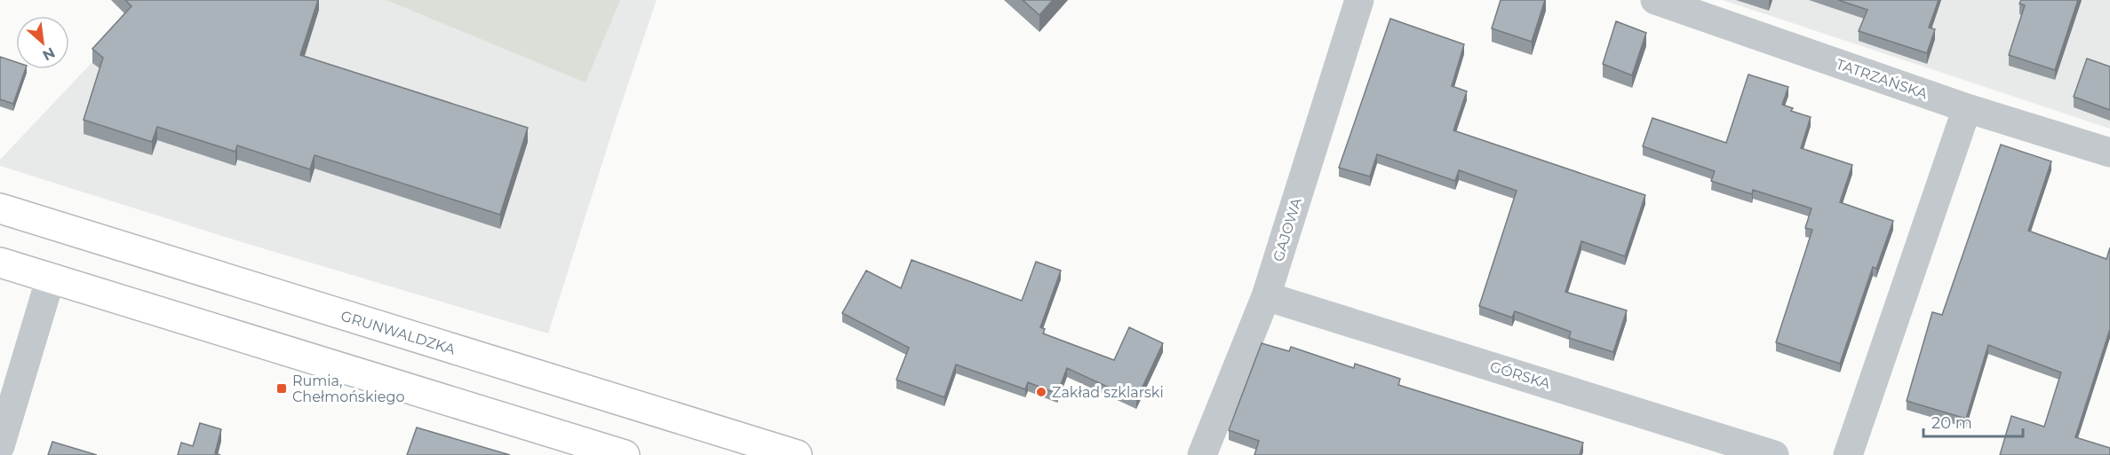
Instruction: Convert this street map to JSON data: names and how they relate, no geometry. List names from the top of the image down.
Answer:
{
  "streets": {
    "main road": ["GRUNWALDZKA"],
    "street": ["TATRZAŃSKA", "GAJOWA", "GÓRSKA"]
  },
  "crossings": [
    ["GAJOWA", "GÓRSKA"]
  ],
  "places": {
    "transit": ["Rumia, Chełmońskiego"],
    "other": ["Zakład szklarski"]
  },
  "scale_bar": "20 m",
  "north": "bottom right"
}
